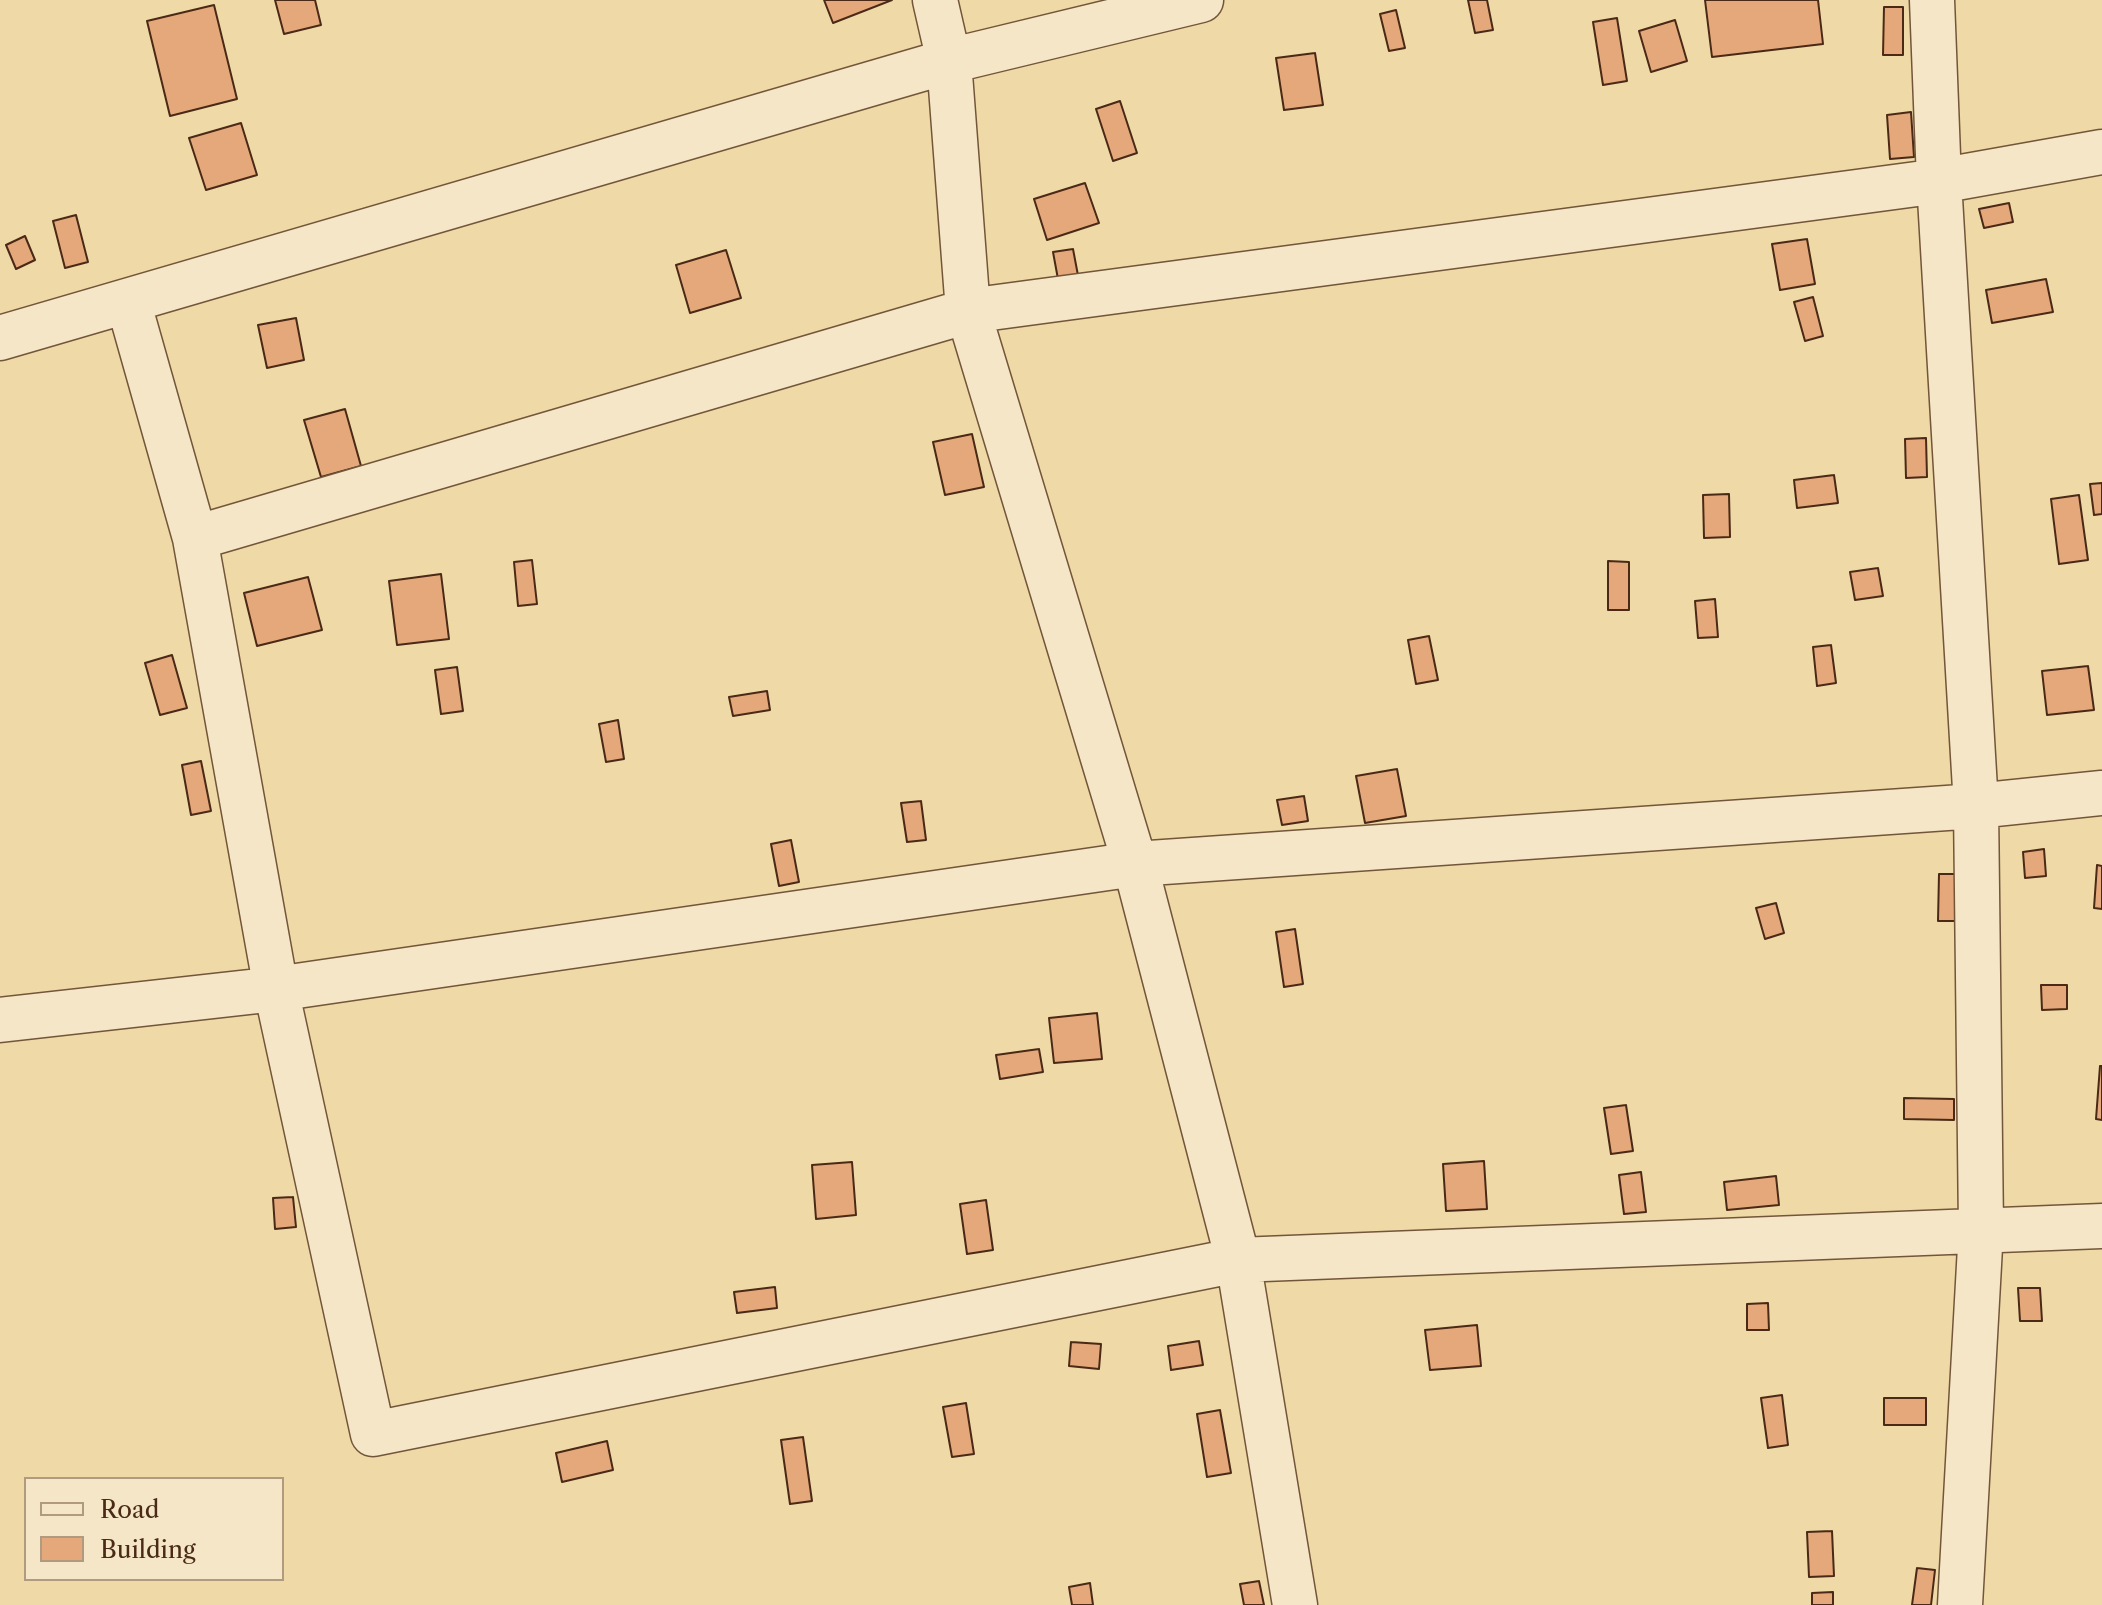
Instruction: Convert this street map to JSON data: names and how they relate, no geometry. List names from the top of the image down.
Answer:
{
  "legend": ["Road", "Building"]
}
